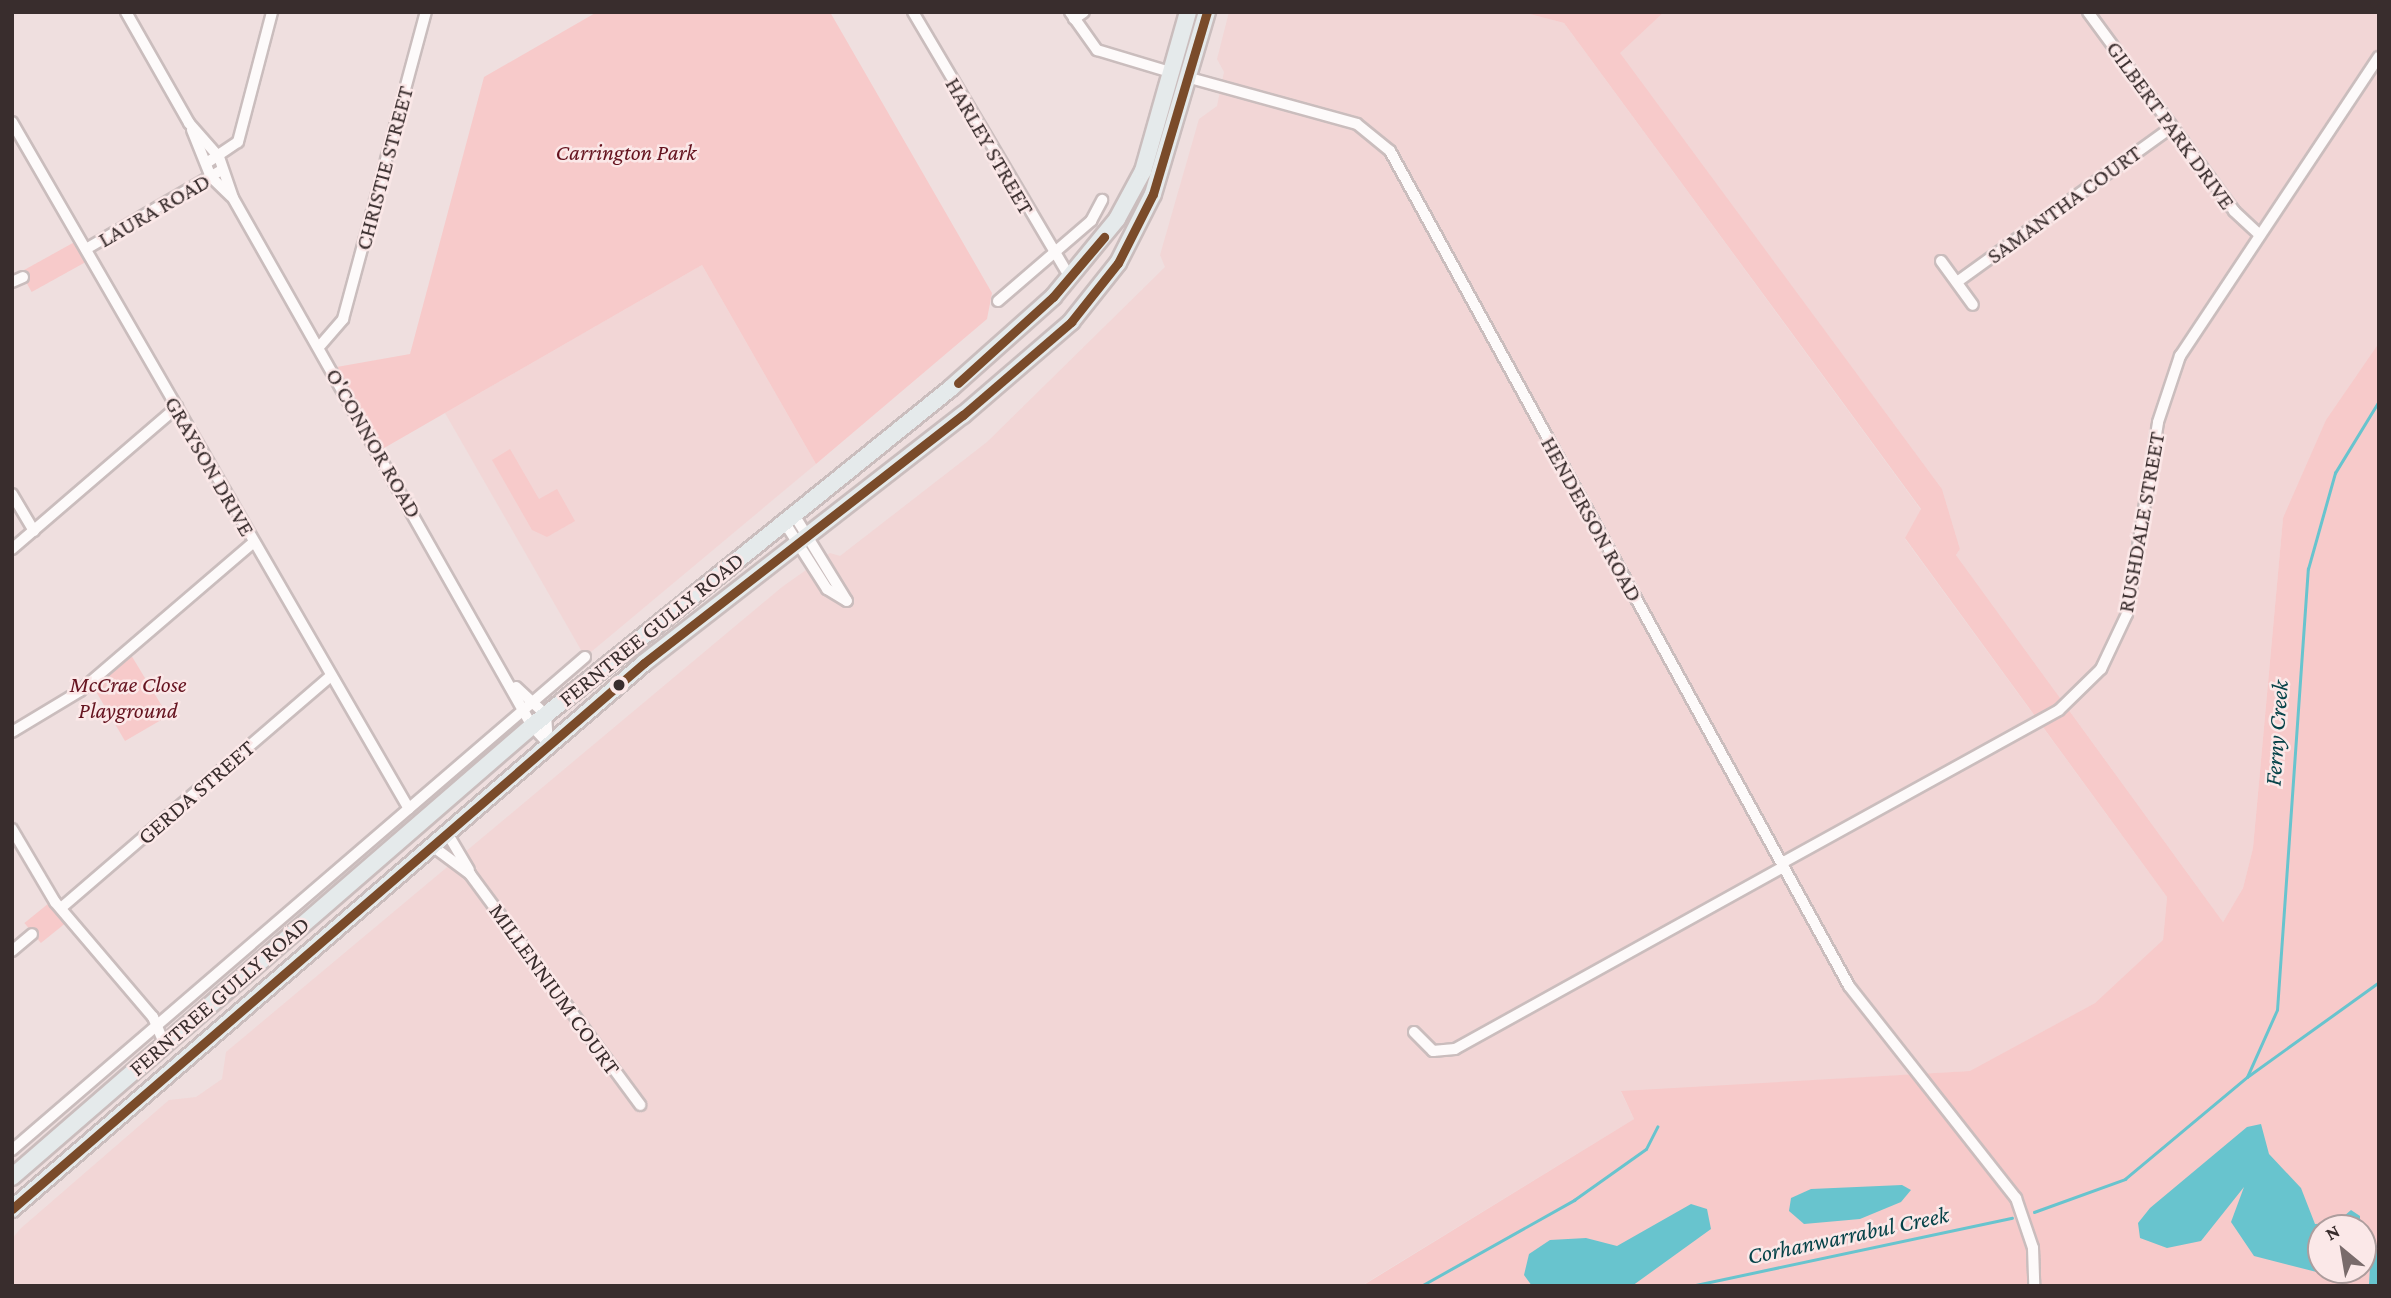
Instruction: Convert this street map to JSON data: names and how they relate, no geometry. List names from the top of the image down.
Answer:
{
  "streets": {
    "main road": ["FERNTREE GULLY ROAD"],
    "street": [
      "GILBERT PARK DRIVE",
      "HARLEY STREET",
      "CHRISTIE STREET",
      "SAMANTHA COURT",
      "LAURA ROAD",
      "O'CONNOR ROAD",
      "GRAYSON DRIVE",
      "HENDERSON ROAD",
      "RUSHDALE STREET",
      "GERDA STREET",
      "MILLENNIUM COURT"
    ]
  },
  "crossings": [
    ["GILBERT PARK DRIVE", "SAMANTHA COURT"],
    ["GILBERT PARK DRIVE", "RUSHDALE STREET"],
    ["HARLEY STREET", "FERNTREE GULLY ROAD"],
    ["CHRISTIE STREET", "O'CONNOR ROAD"],
    ["LAURA ROAD", "O'CONNOR ROAD"],
    ["LAURA ROAD", "GRAYSON DRIVE"],
    ["O'CONNOR ROAD", "FERNTREE GULLY ROAD"],
    ["GRAYSON DRIVE", "FERNTREE GULLY ROAD"],
    ["GRAYSON DRIVE", "GERDA STREET"],
    ["HENDERSON ROAD", "RUSHDALE STREET"],
    ["HENDERSON ROAD", "FERNTREE GULLY ROAD"],
    ["FERNTREE GULLY ROAD", "MILLENNIUM COURT"]
  ],
  "water": ["Ferny Creek", "Corhanwarrabul Creek"],
  "parks": ["Carrington Park", "McCrae Close Playground"],
  "north": "top left"
}
